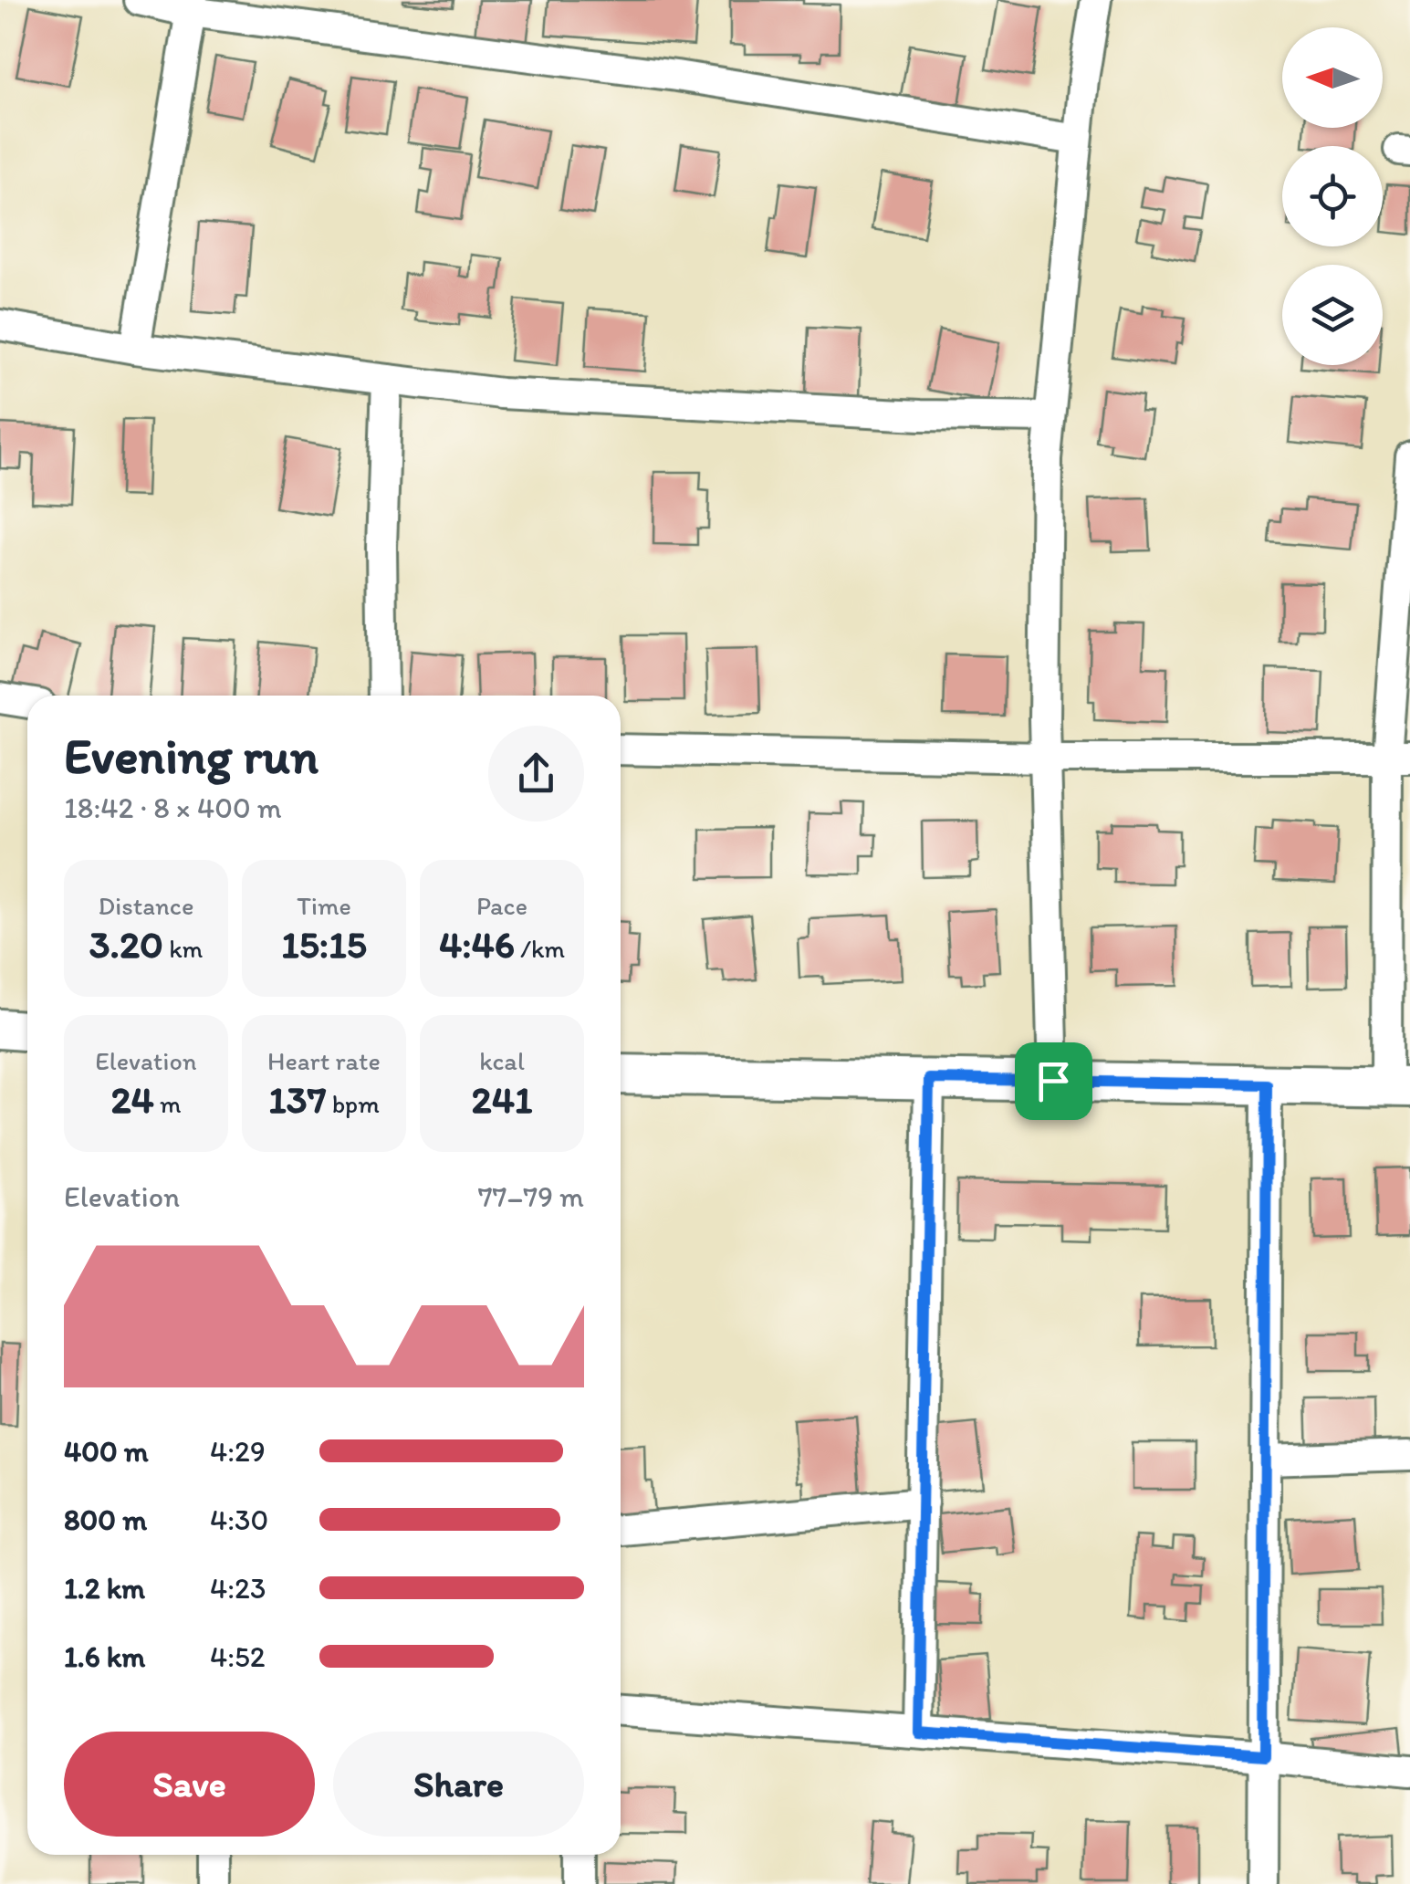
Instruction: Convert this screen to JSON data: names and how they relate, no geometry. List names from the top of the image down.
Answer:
{
  "north": "left",
  "page": {
    "heading": ["Evening run", "18:42 · 8 × 400 m"],
    "stats": [
      ["Distance", "3.20 km"],
      ["Time", "15:15"],
      ["Pace", "4:46 /km"],
      ["Elevation", "24 m"],
      ["Heart rate", "137 bpm"],
      ["kcal", "241"]
    ],
    "chart": ["Elevation", "77–79 m"],
    "list": [
      {
        "name": "400 m",
        "note": "4:29"
      },
      {
        "name": "800 m",
        "note": "4:30"
      },
      {
        "name": "1.2 km",
        "note": "4:23"
      },
      {
        "name": "1.6 km",
        "note": "4:52"
      }
    ],
    "buttons": ["Save", "Share"]
  }
}
